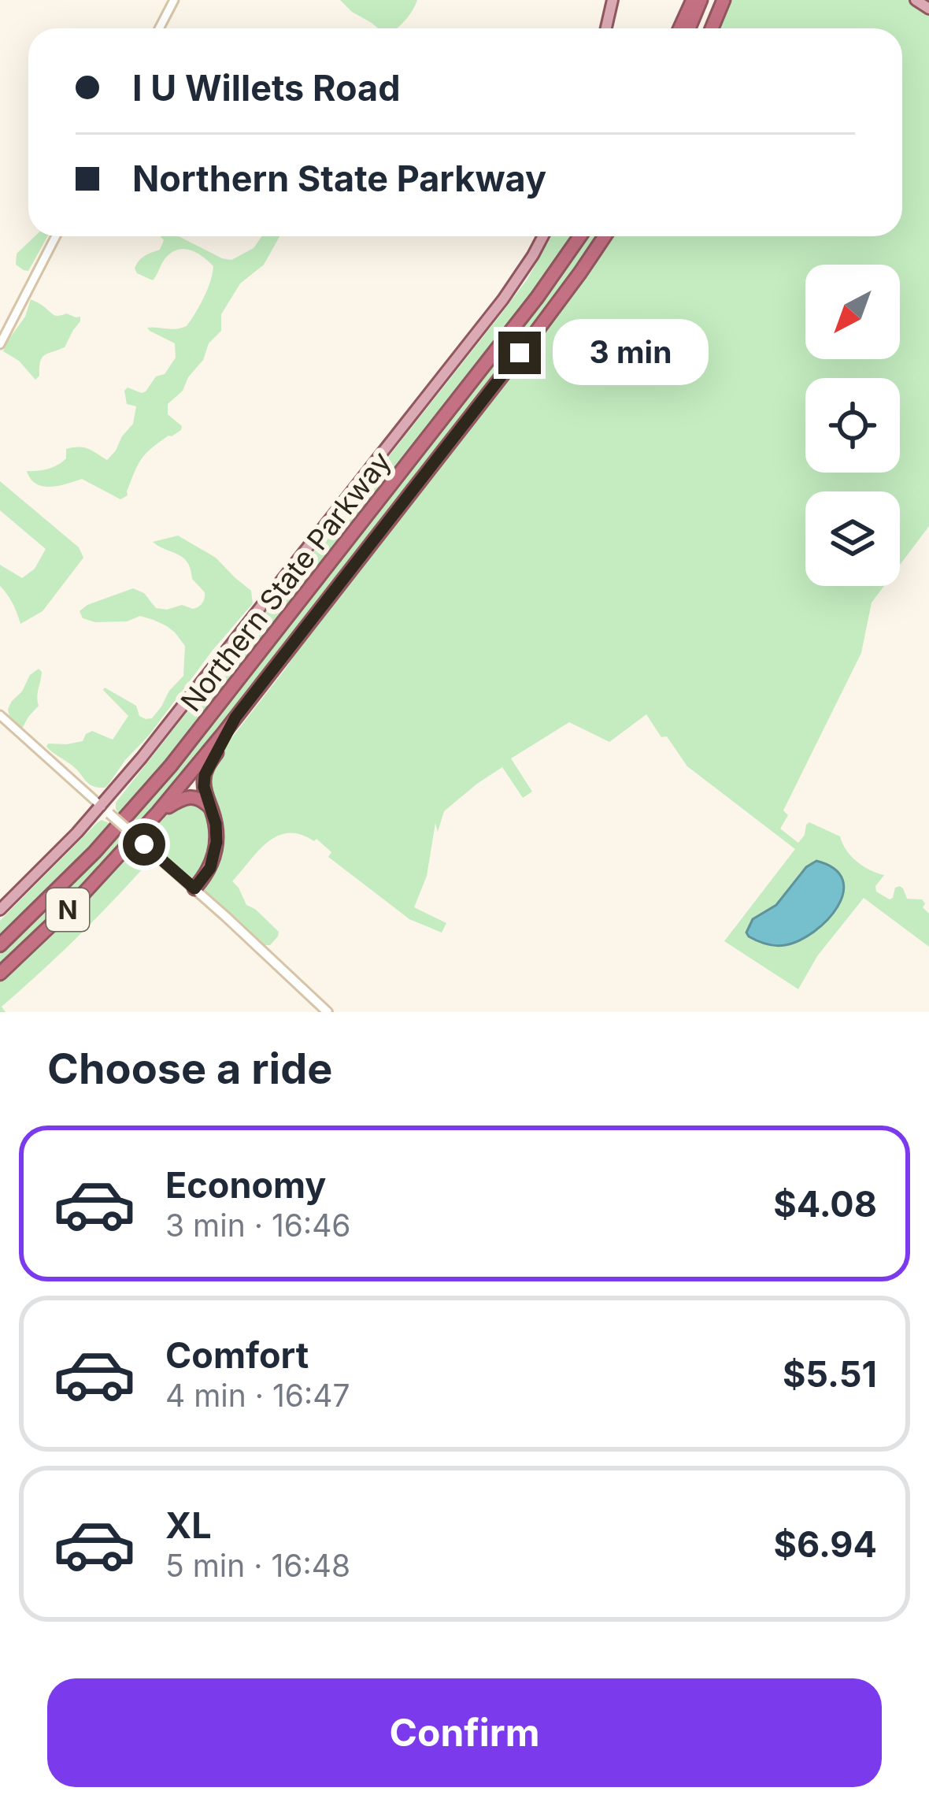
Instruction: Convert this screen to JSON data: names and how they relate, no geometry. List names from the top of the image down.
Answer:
{
  "streets": {
    "highway": ["Northern State Parkway", "N"]
  },
  "north": "bottom left",
  "page": {
    "banner": ["I U Willets Road", "Northern State Parkway"],
    "bubble": "3 min",
    "heading": "Choose a ride",
    "list": [
      {
        "name": "Economy",
        "note": "3 min · 16:46",
        "value": "$4.08"
      },
      {
        "name": "Comfort",
        "note": "4 min · 16:47",
        "value": "$5.51"
      },
      {
        "name": "XL",
        "note": "5 min · 16:48",
        "value": "$6.94"
      }
    ],
    "buttons": "Confirm"
  }
}
